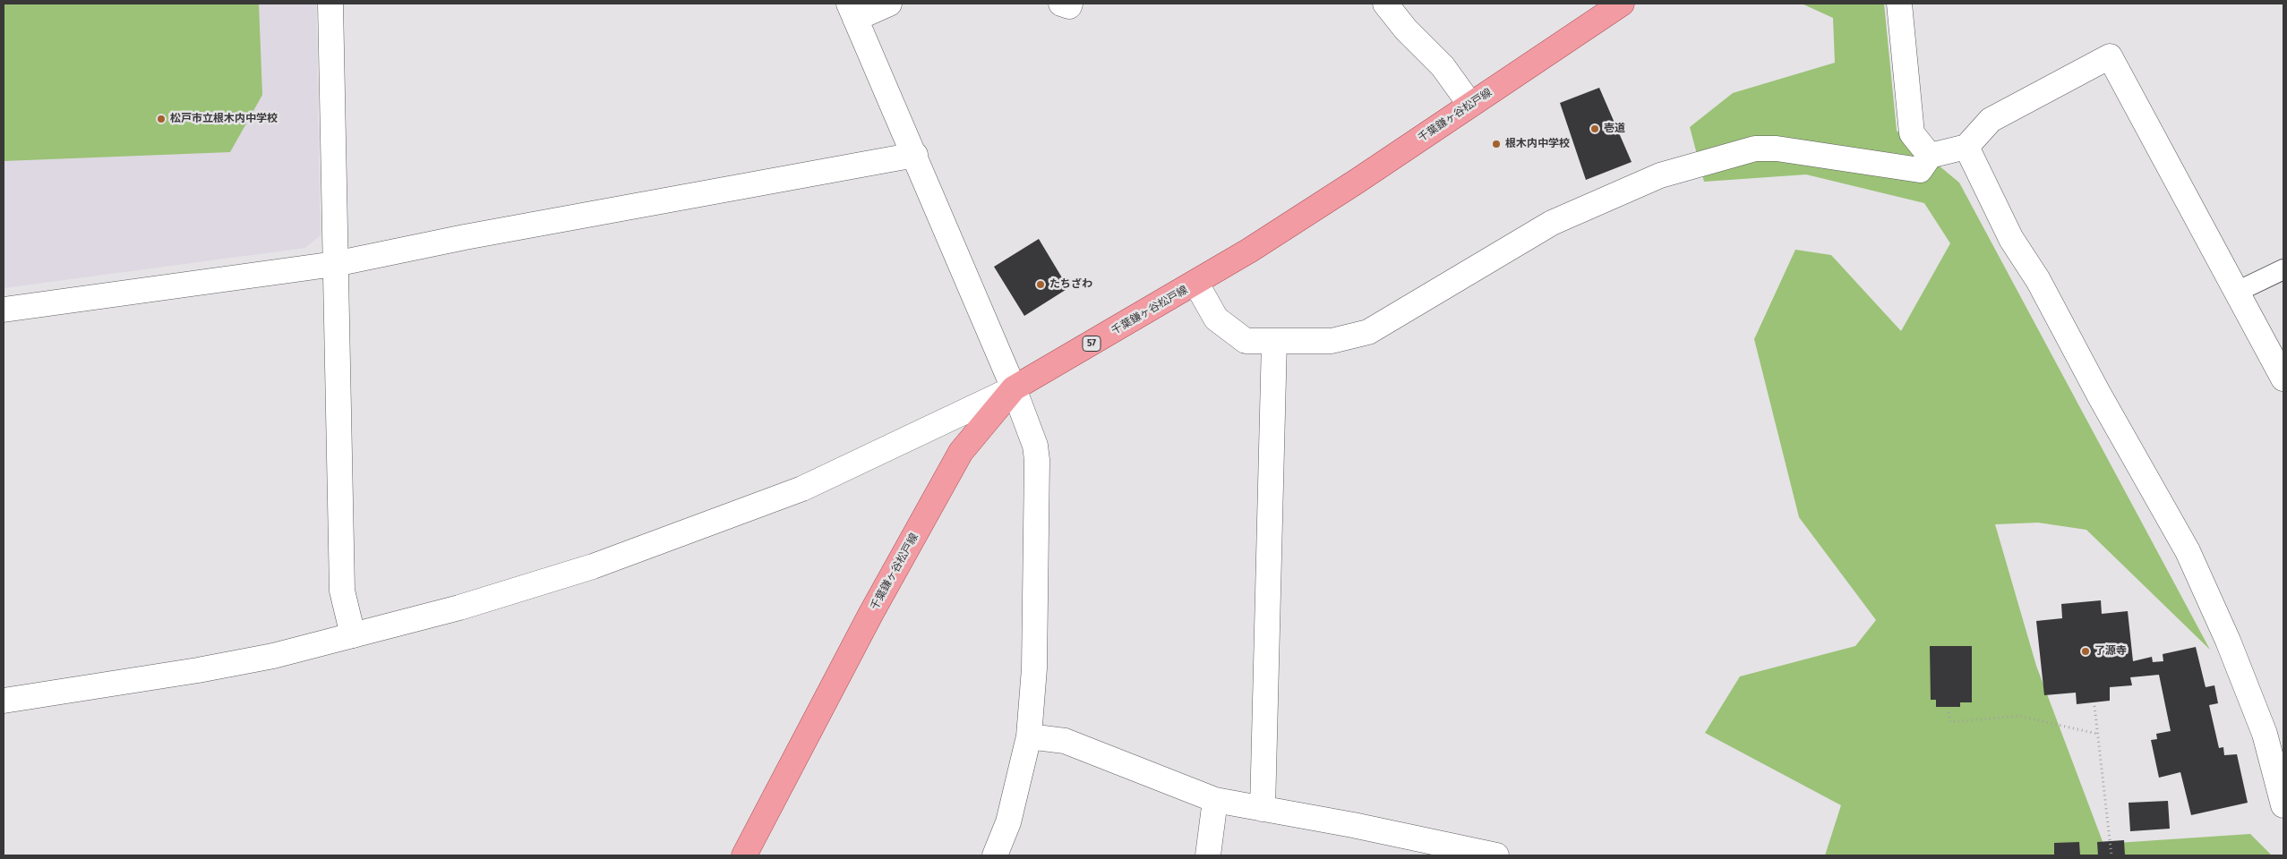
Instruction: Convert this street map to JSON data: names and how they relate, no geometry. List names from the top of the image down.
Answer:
{
  "streets": {
    "main road": ["千葉鎌ヶ谷松戸線", "57"]
  },
  "places": [
    "松戸市立根木内中学校",
    "壱道",
    "根木内中学校",
    "たちざわ",
    "了源寺"
  ]
}
